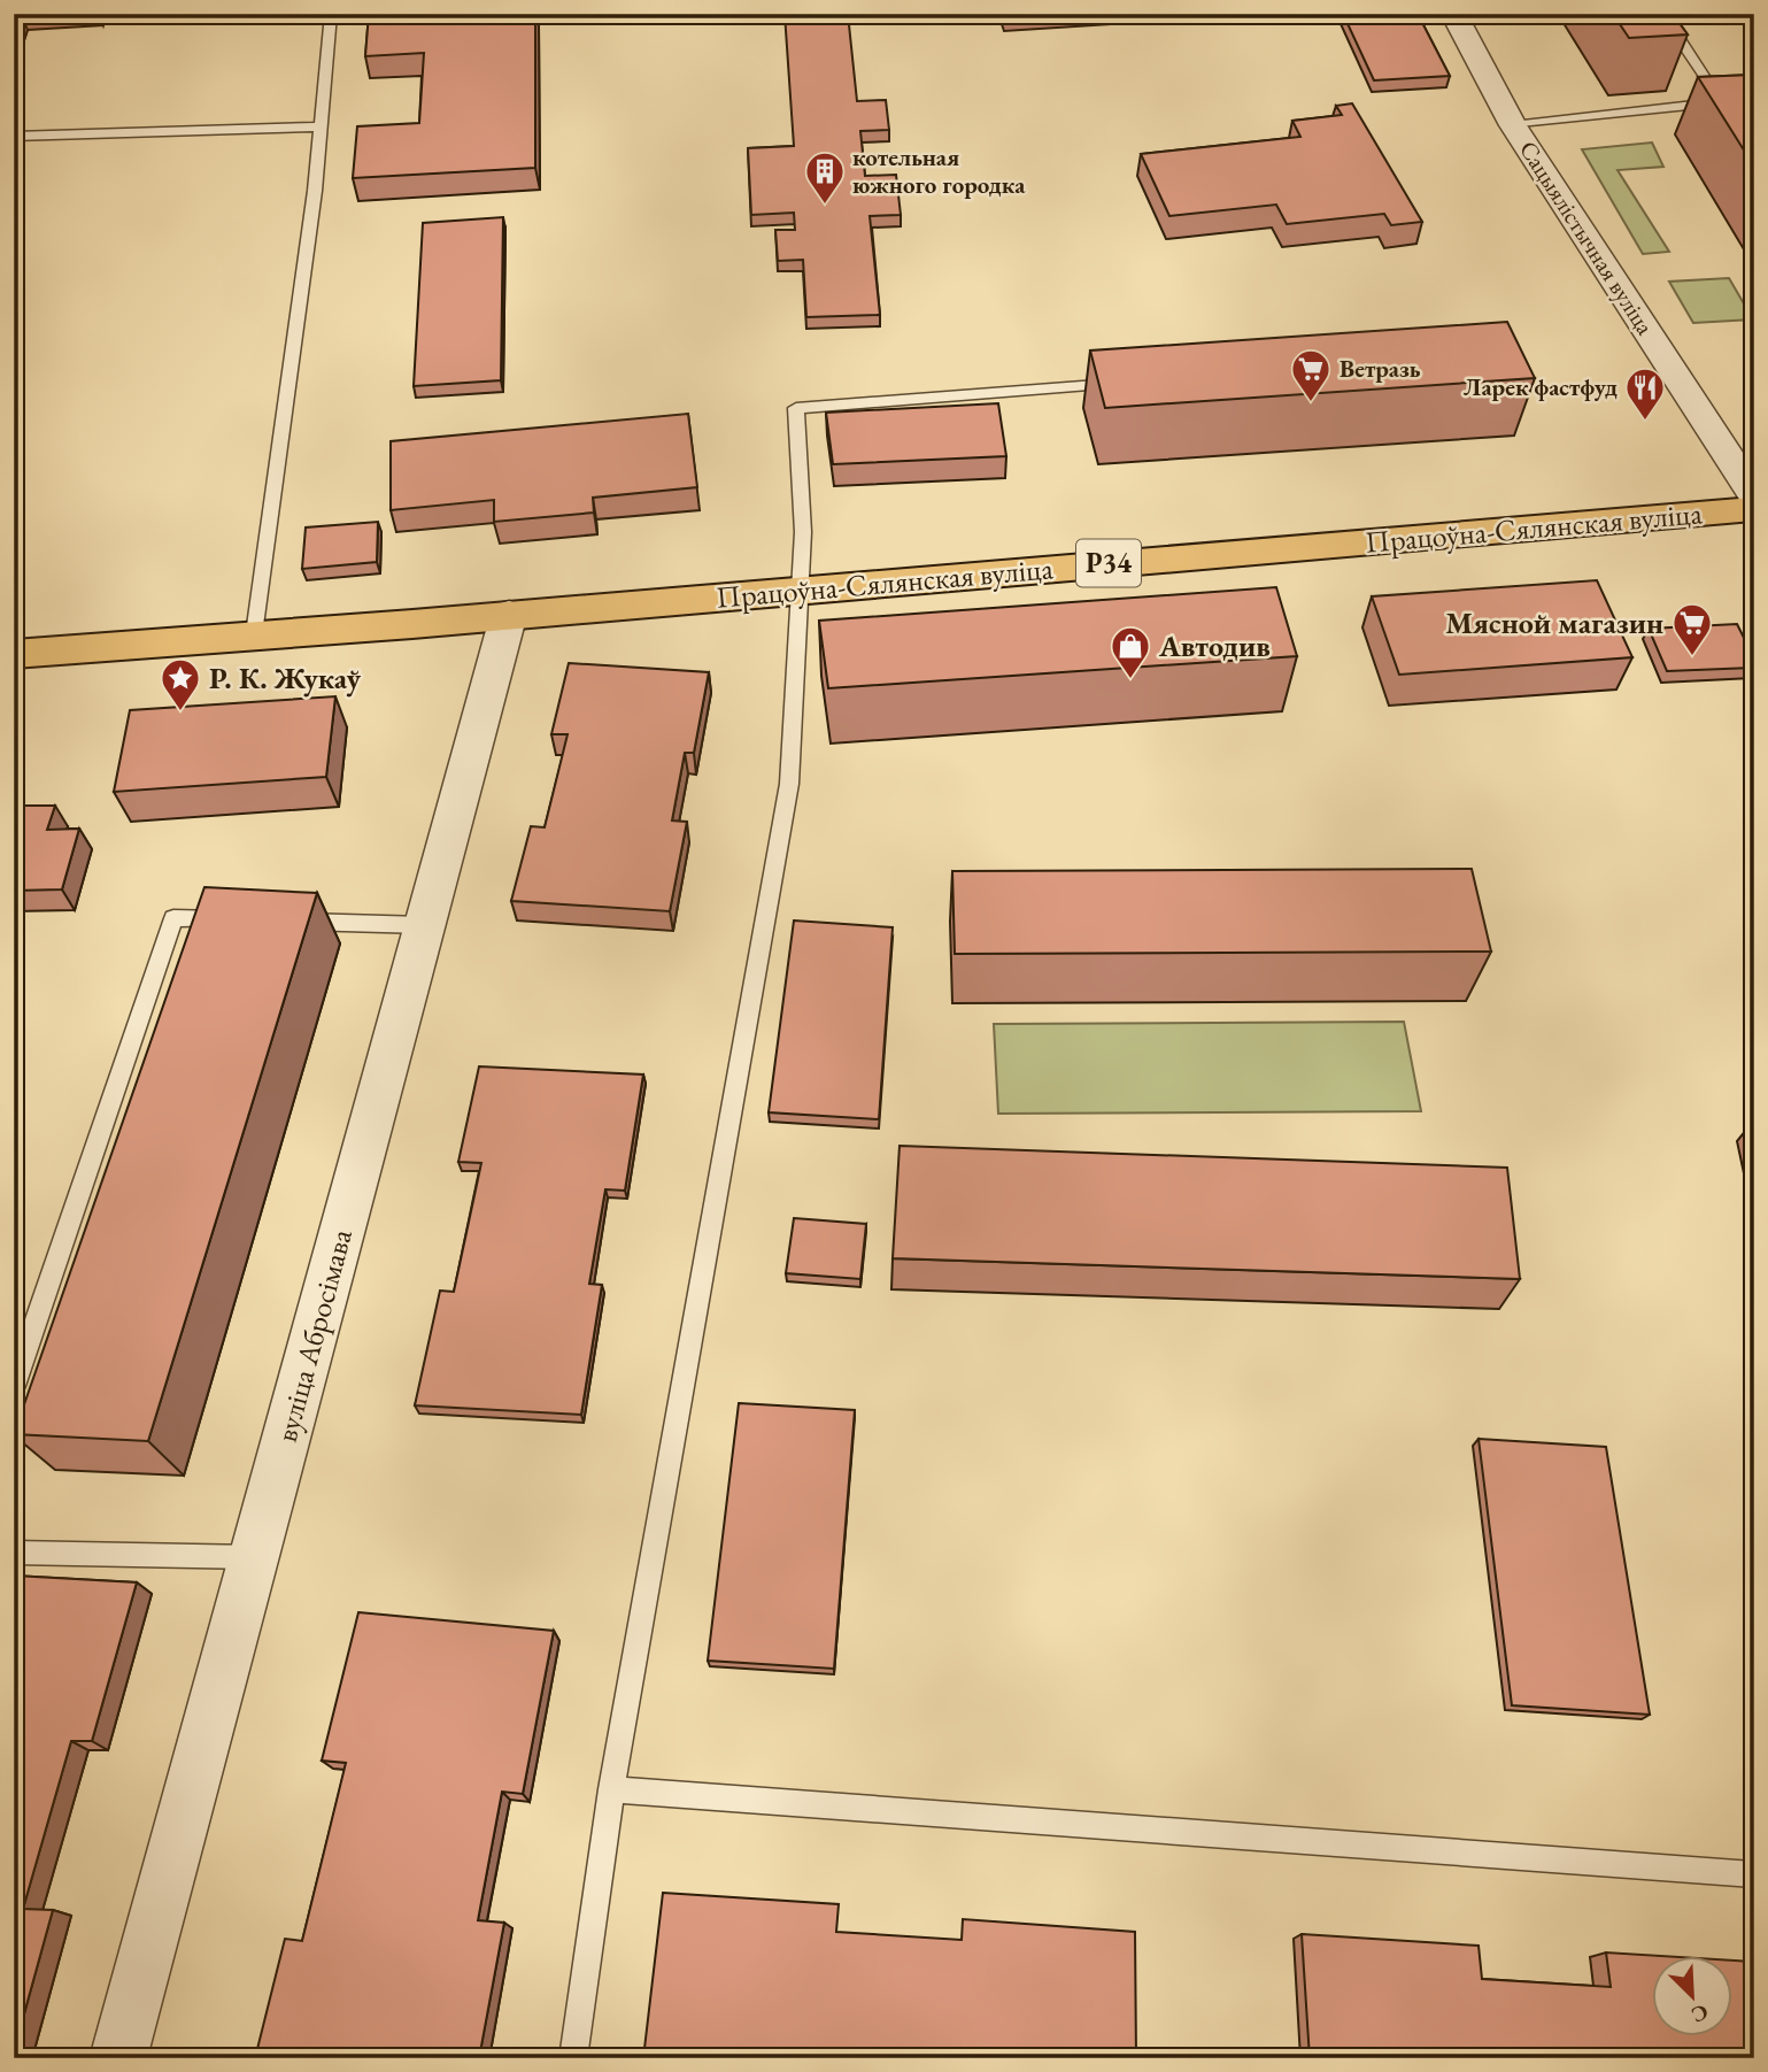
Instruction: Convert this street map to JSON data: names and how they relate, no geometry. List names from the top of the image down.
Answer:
{
  "streets": {
    "main road": ["Працоўна-Сялянская вуліца", "Р34"],
    "street": ["Сацыялістычная вуліца", "вуліца Абросімава"]
  },
  "crossings": [
    ["Працоўна-Сялянская вуліца", "вуліца Абросімава"]
  ],
  "places": {
    "building": ["котельная южного городка"],
    "supermarket": ["Ветразь", "Мясной магазин"],
    "restaurant": ["Ларек фастфуд"],
    "shop": ["Автодив"],
    "place": ["Р. К. Жукаў"]
  },
  "north": "bottom right"
}
